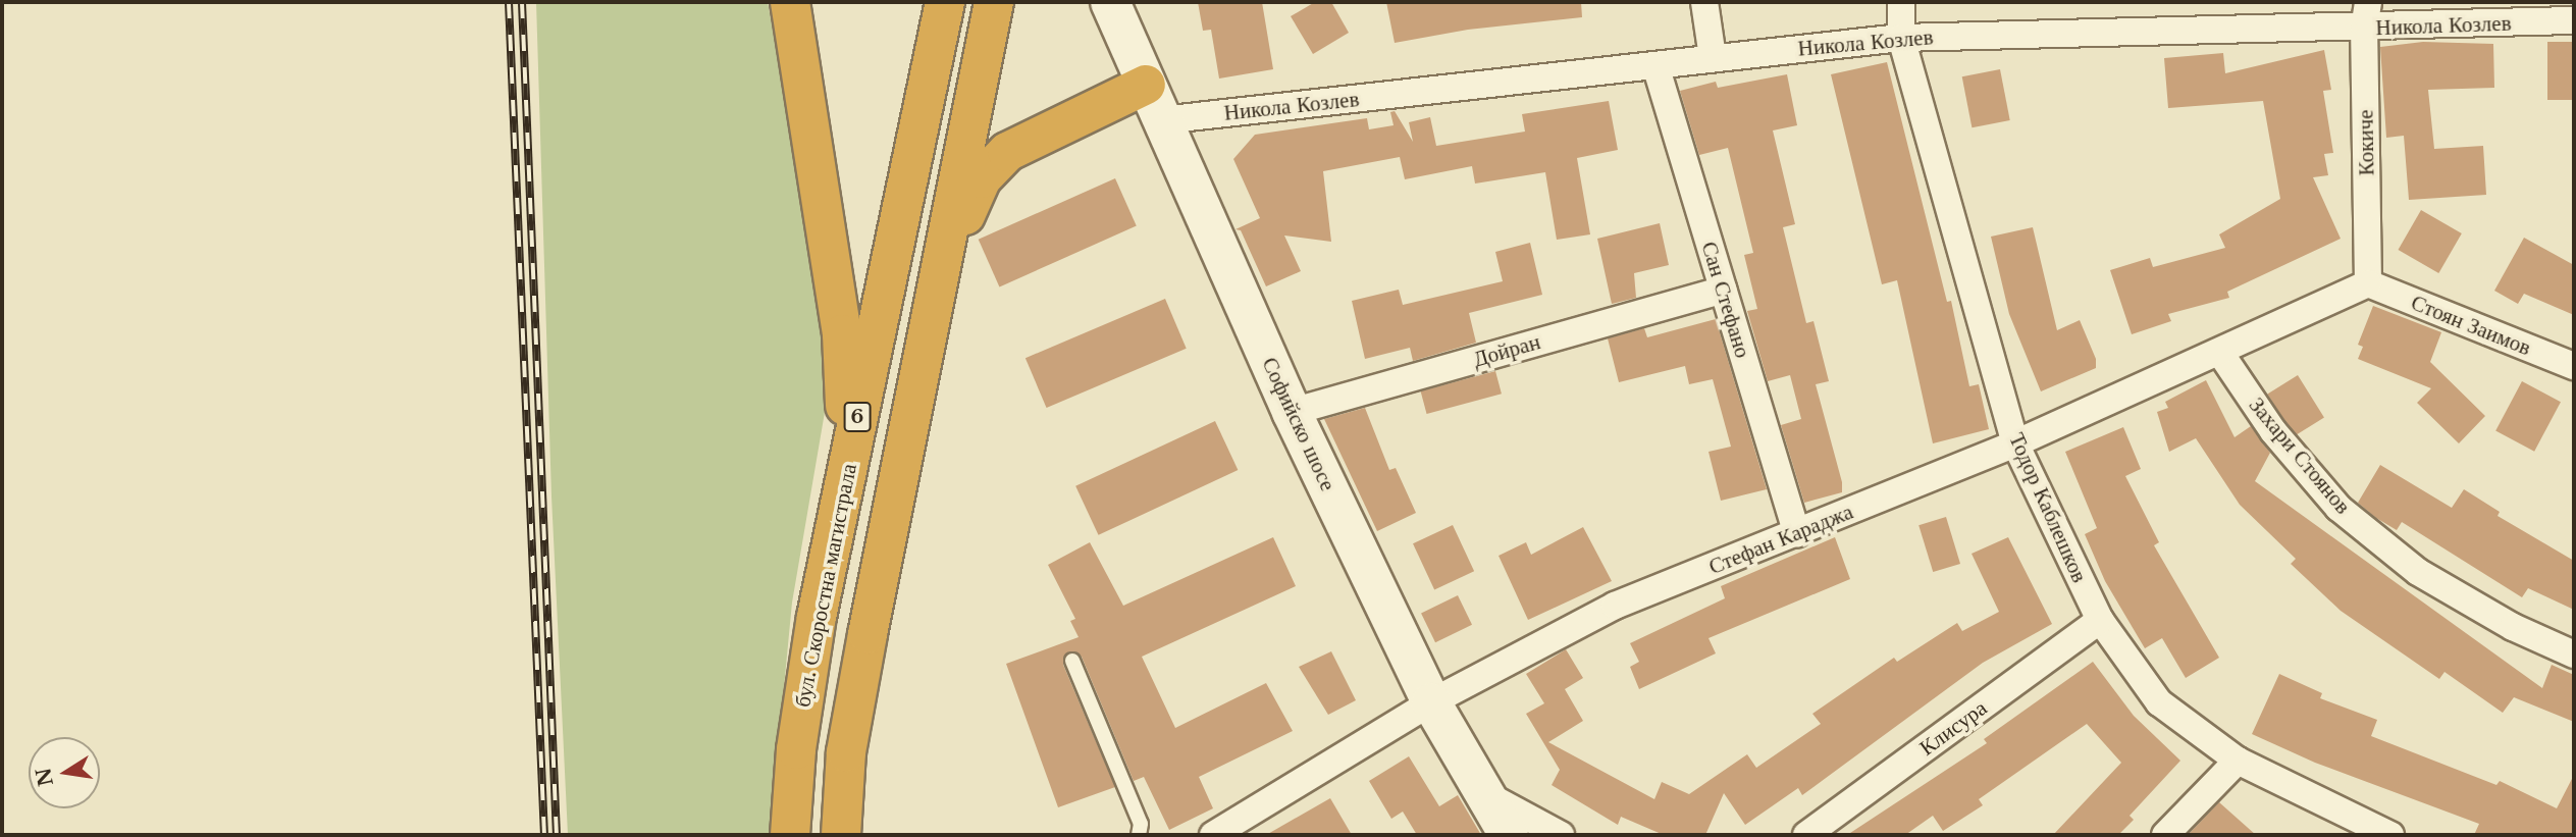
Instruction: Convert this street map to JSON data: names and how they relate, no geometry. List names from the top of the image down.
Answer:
{
  "streets": {
    "highway": ["6", "бул. Скоростна магистрала"],
    "main road": ["Софийско шосе"],
    "street": [
      "Никола Козлев",
      "Кокиче",
      "Сан Стефано",
      "Стоян Заимов",
      "Дойран",
      "Захари Стоянов",
      "Тодор Каблешков",
      "Стефан Караджа",
      "Клисура"
    ]
  },
  "crossings": [
    ["Никола Козлев", "Кокиче"],
    ["Никола Козлев", "Сан Стефано"],
    ["Никола Козлев", "Софийско шосе"],
    ["Никола Козлев", "Тодор Каблешков"],
    ["Кокиче", "Стоян Заимов"],
    ["Кокиче", "Стефан Караджа"],
    ["Сан Стефано", "Дойран"],
    ["Сан Стефано", "Стефан Караджа"],
    ["Стоян Заимов", "Стефан Караджа"],
    ["Дойран", "Софийско шосе"],
    ["Софийско шосе", "Стефан Караджа"],
    ["Захари Стоянов", "Стефан Караджа"],
    ["Тодор Каблешков", "Стефан Караджа"],
    ["Тодор Каблешков", "Клисура"]
  ],
  "north": "left"
}
